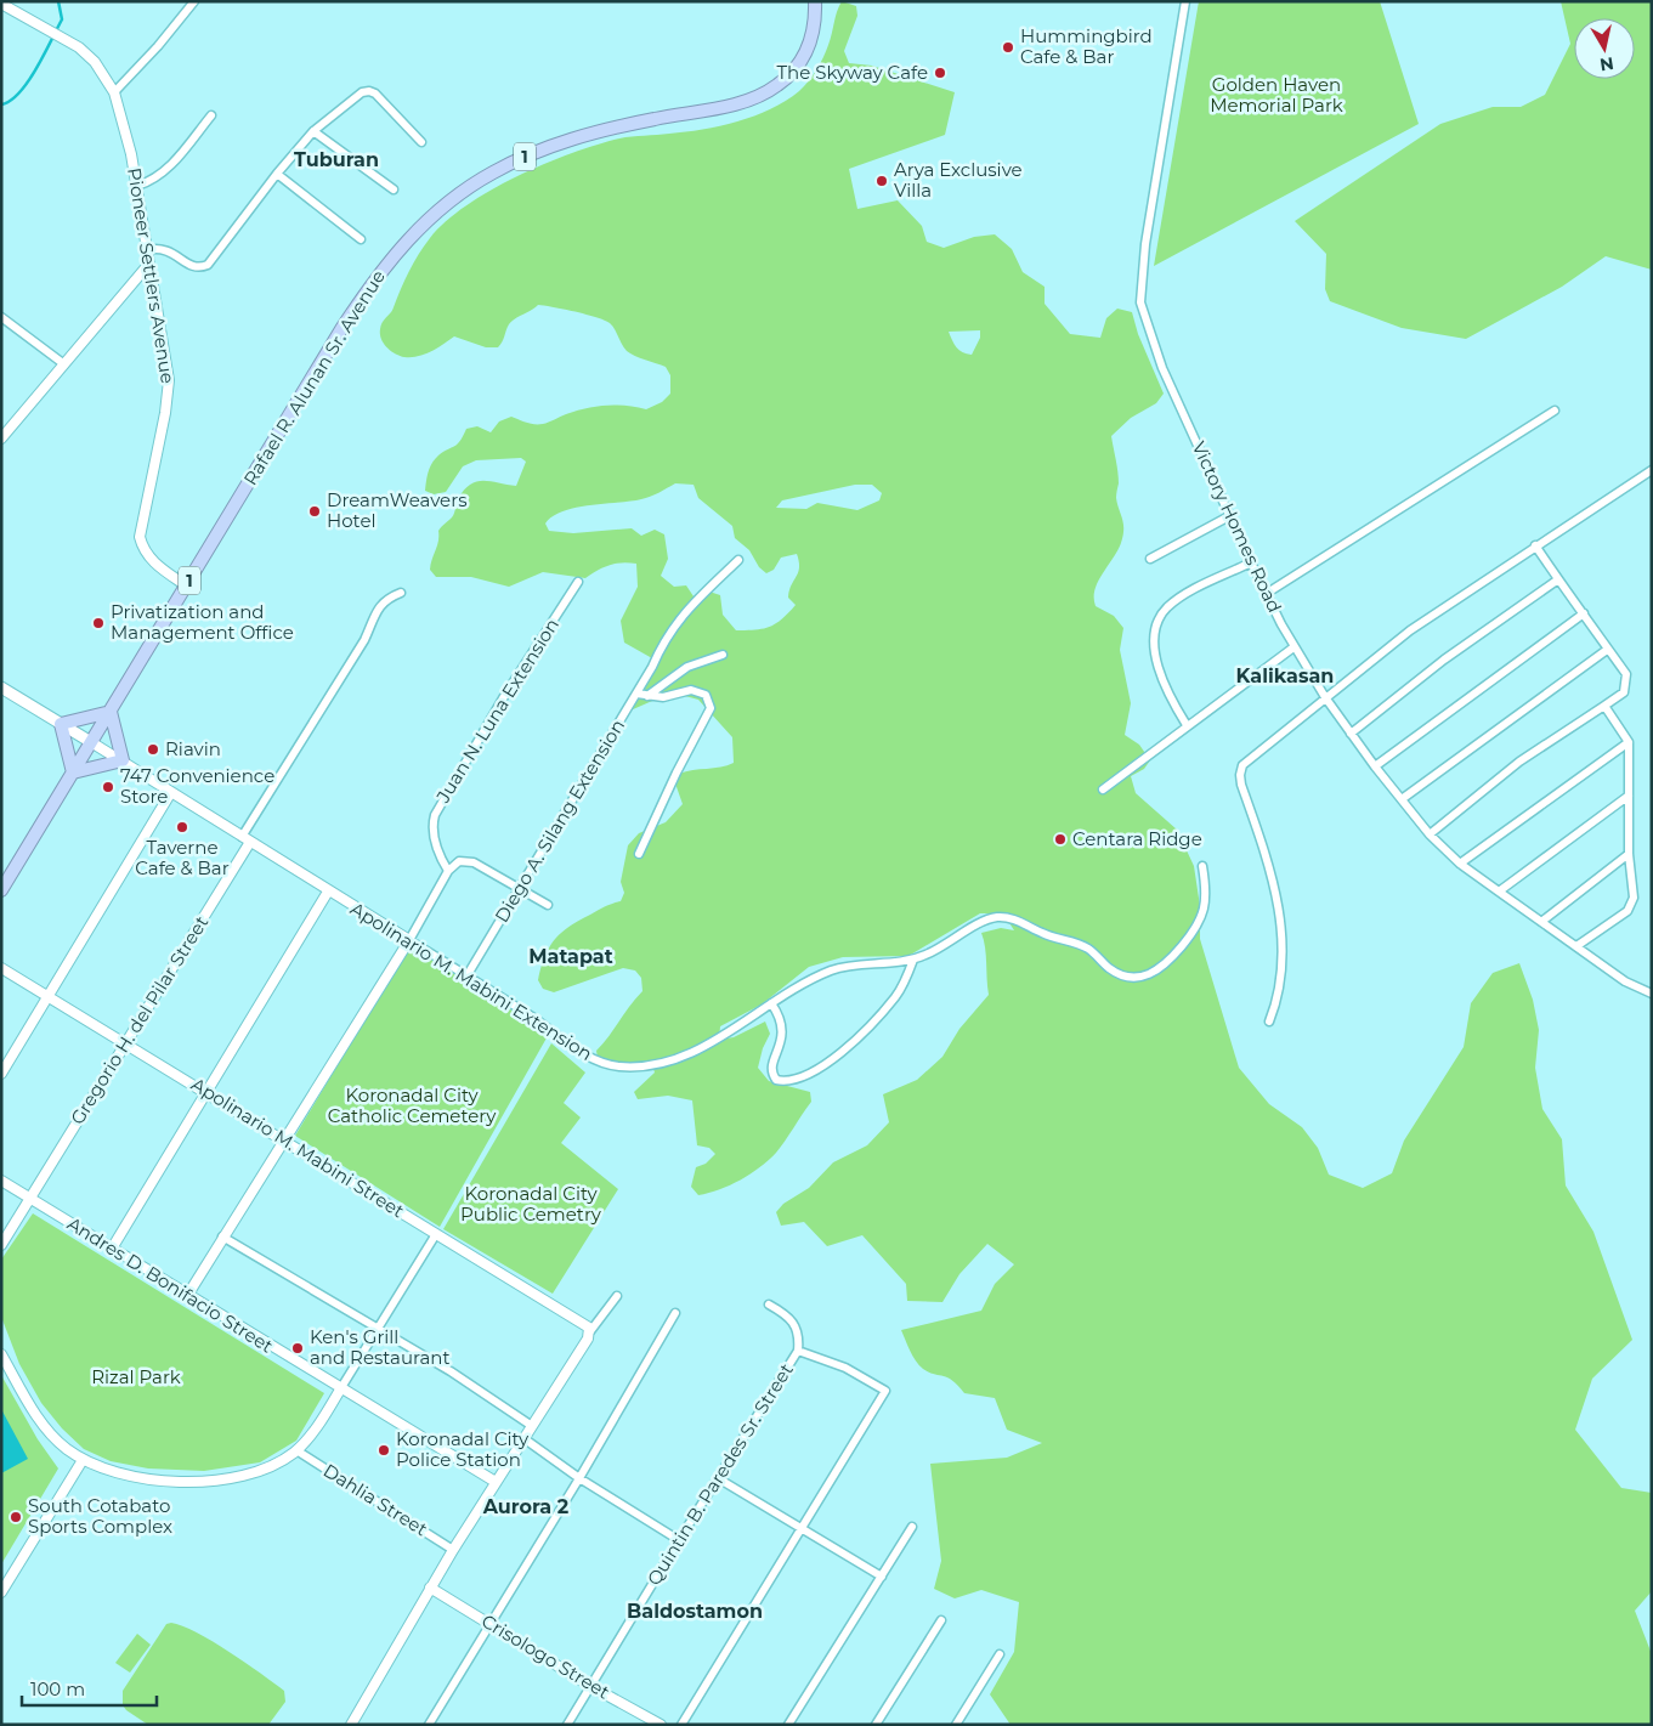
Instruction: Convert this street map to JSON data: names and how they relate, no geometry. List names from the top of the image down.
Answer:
{
  "streets": {
    "highway": ["1", "Rafael R. Alunan Sr. Avenue"],
    "street": [
      "Pioneer Settlers Avenue",
      "Victory Homes Road",
      "Juan N. Luna Extension",
      "Diego A. Silang Extension",
      "Apolinario M. Mabini Extension",
      "Gregorio H. del Pilar Street",
      "Apolinario M. Mabini Street",
      "Andres D. Bonifacio Street",
      "Quintin B. Paredes Sr. Street",
      "Dahlia Street",
      "Crisologo Street"
    ]
  },
  "crossings": [
    ["Pioneer Settlers Avenue", "Rafael R. Alunan Sr. Avenue"],
    ["Rafael R. Alunan Sr. Avenue", "Apolinario M. Mabini Extension"],
    ["Diego A. Silang Extension", "Apolinario M. Mabini Extension"],
    ["Apolinario M. Mabini Extension", "Gregorio H. del Pilar Street"],
    ["Gregorio H. del Pilar Street", "Apolinario M. Mabini Street"],
    ["Gregorio H. del Pilar Street", "Andres D. Bonifacio Street"],
    ["Quintin B. Paredes Sr. Street", "Crisologo Street"]
  ],
  "districts": [
    "Tuburan",
    "Kalikasan",
    "Matapat",
    "Aurora 2",
    "Baldostamon"
  ],
  "parks": [
    "Golden Haven Memorial Park",
    "Koronadal City Catholic Cemetery",
    "Koronadal City Public Cemetry",
    "Rizal Park"
  ],
  "places": [
    "Hummingbird Cafe & Bar",
    "The Skyway Cafe",
    "Arya Exclusive Villa",
    "DreamWeavers Hotel",
    "Privatization and Management Office",
    "Riavin",
    "747 Convenience Store",
    "Taverne Cafe & Bar",
    "Centara Ridge",
    "Ken's Grill and Restaurant",
    "Koronadal City Police Station",
    "South Cotabato Sports Complex"
  ],
  "scale_bar": "100 m",
  "north": "bottom"
}
